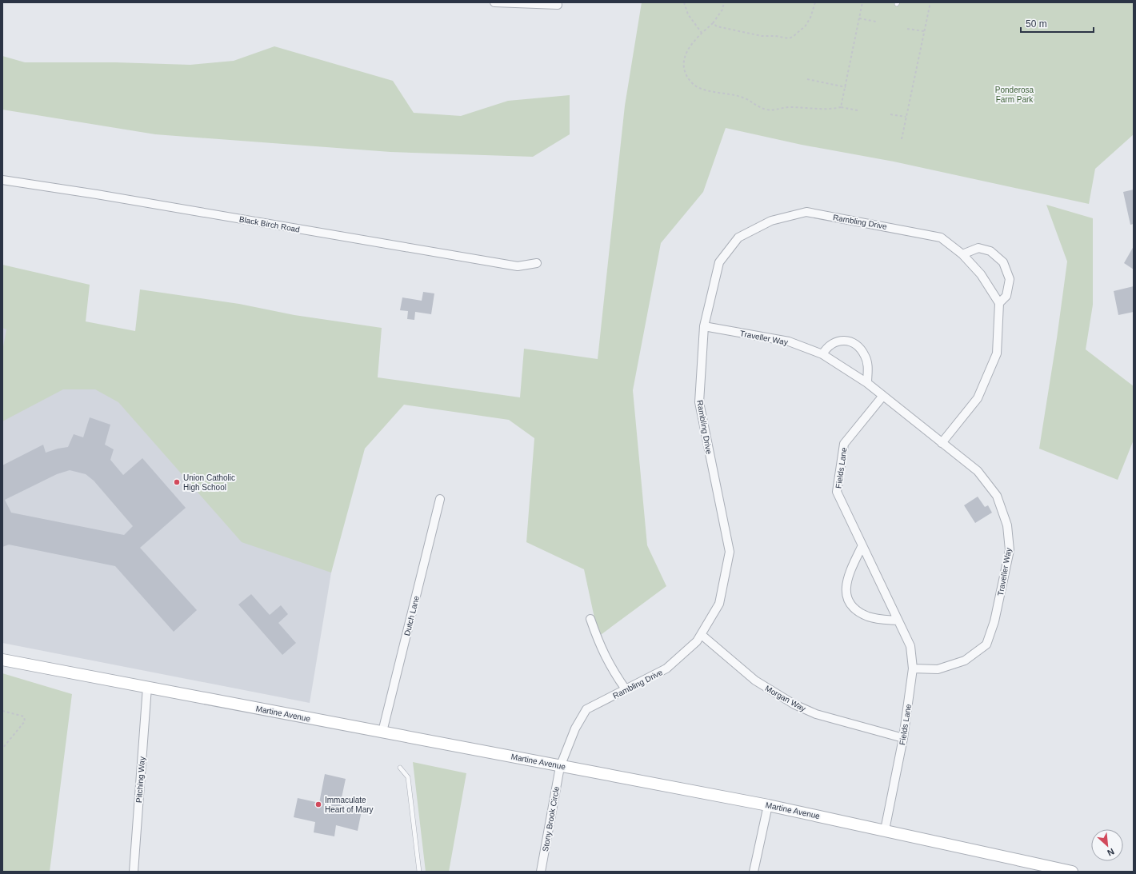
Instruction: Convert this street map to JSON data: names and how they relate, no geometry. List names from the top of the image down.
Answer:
{
  "streets": {
    "main road": ["Martine Avenue"],
    "street": [
      "Rambling Drive",
      "Black Birch Road",
      "Traveller Way",
      "Fields Lane",
      "Dutch Lane",
      "Morgan Way",
      "Pitching Way",
      "Stony Brook Circle"
    ]
  },
  "crossings": [
    ["Rambling Drive", "Traveller Way"],
    ["Rambling Drive", "Morgan Way"],
    ["Rambling Drive", "Martine Avenue"],
    ["Rambling Drive", "Stony Brook Circle"],
    ["Traveller Way", "Fields Lane"],
    ["Fields Lane", "Morgan Way"],
    ["Fields Lane", "Martine Avenue"],
    ["Dutch Lane", "Martine Avenue"],
    ["Martine Avenue", "Pitching Way"],
    ["Martine Avenue", "Stony Brook Circle"]
  ],
  "parks": ["Ponderosa Farm Park"],
  "places": ["Union Catholic High School", "Immaculate Heart of Mary"],
  "scale_bar": "50 m",
  "north": "bottom right"
}
